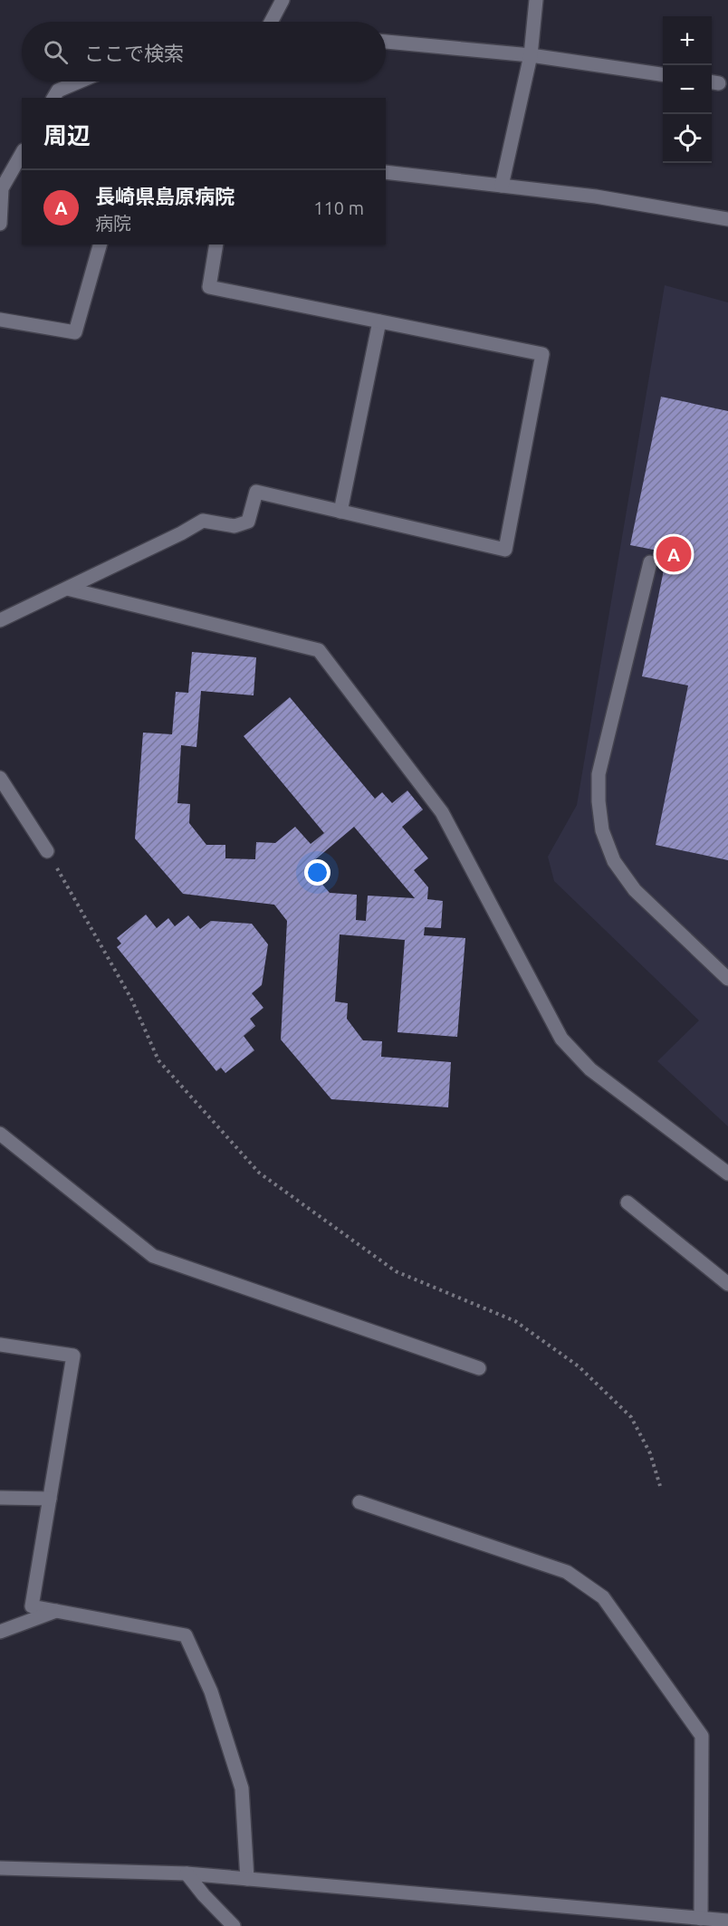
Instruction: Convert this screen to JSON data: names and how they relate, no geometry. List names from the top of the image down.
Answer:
{
  "page": {
    "map_buttons": ["+", "−"],
    "search": "ここで検索",
    "heading": "周辺",
    "list": [
      {
        "mark": "A",
        "name": "長崎県島原病院",
        "note": "病院",
        "value": "110 m"
      }
    ],
    "pins": "A"
  }
}
